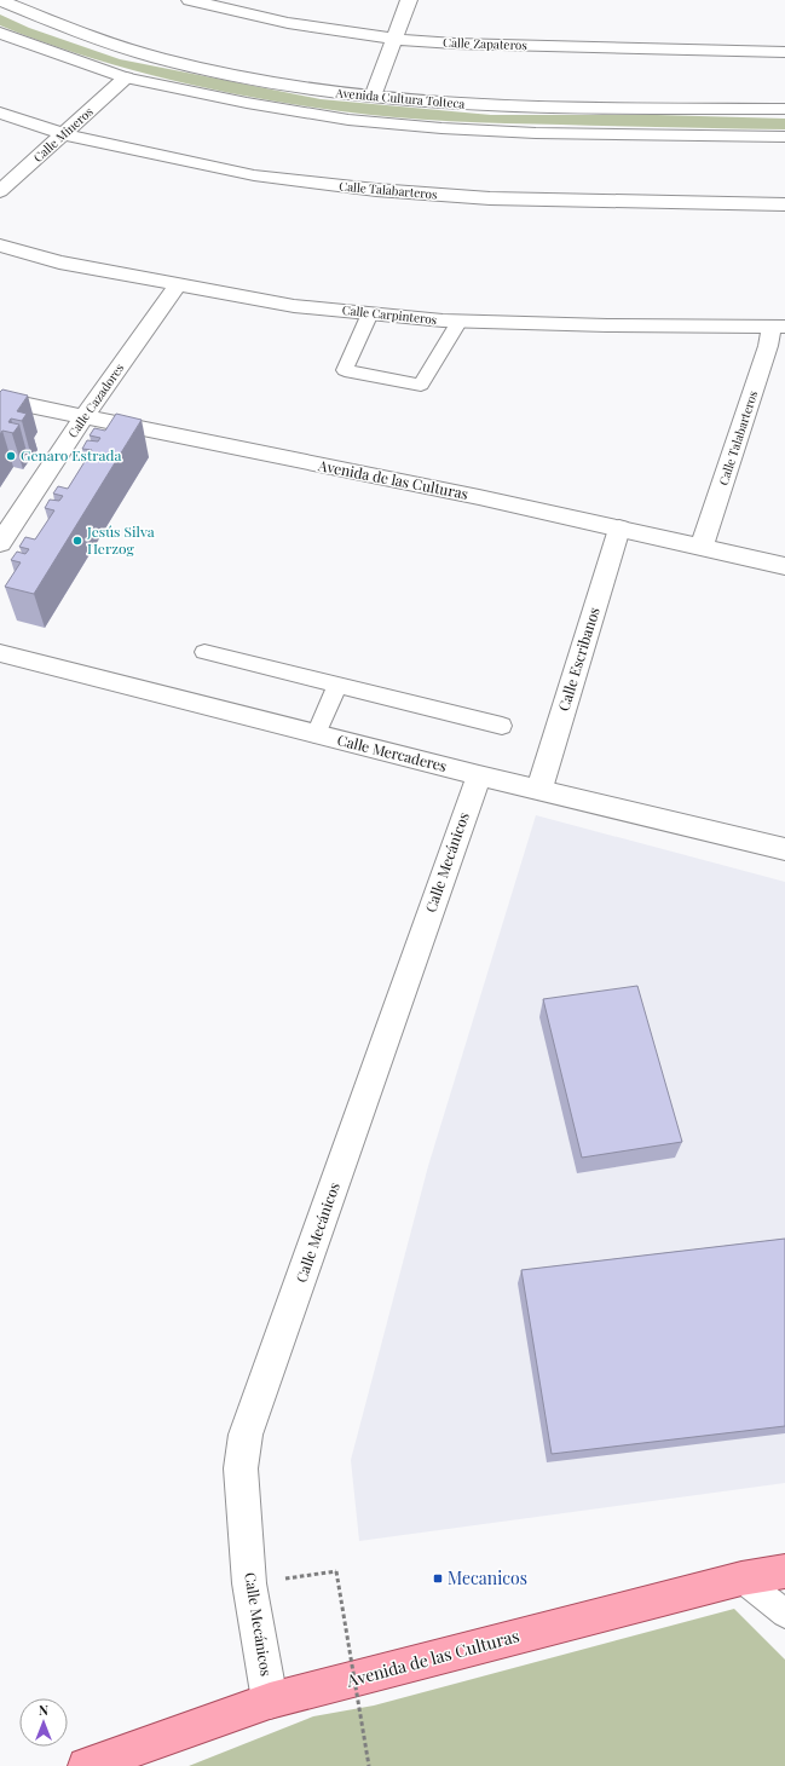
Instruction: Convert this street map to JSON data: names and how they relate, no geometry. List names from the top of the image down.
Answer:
{
  "streets": {
    "main road": ["Avenida de las Culturas"],
    "street": [
      "Calle Zapateros",
      "Avenida Cultura Tolteca",
      "Calle Mineros",
      "Calle Talabarteros",
      "Calle Carpinteros",
      "Calle Cazadores",
      "Calle Escribanos",
      "Calle Mercaderes",
      "Calle Mecánicos"
    ]
  },
  "crossings": [
    ["Avenida Cultura Tolteca", "Calle Mineros"],
    ["Calle Mineros", "Calle Talabarteros"],
    ["Calle Talabarteros", "Calle Carpinteros"],
    ["Calle Talabarteros", "Avenida de las Culturas"],
    ["Calle Carpinteros", "Calle Cazadores"],
    ["Calle Cazadores", "Avenida de las Culturas"],
    ["Avenida de las Culturas", "Calle Escribanos"],
    ["Avenida de las Culturas", "Calle Mecánicos"],
    ["Calle Escribanos", "Calle Mercaderes"],
    ["Calle Mercaderes", "Calle Mecánicos"]
  ],
  "places": {
    "other": ["Genaro Estrada", "Jesús Silva Herzog"],
    "transit": ["Mecanicos"]
  },
  "north": "top"
}
